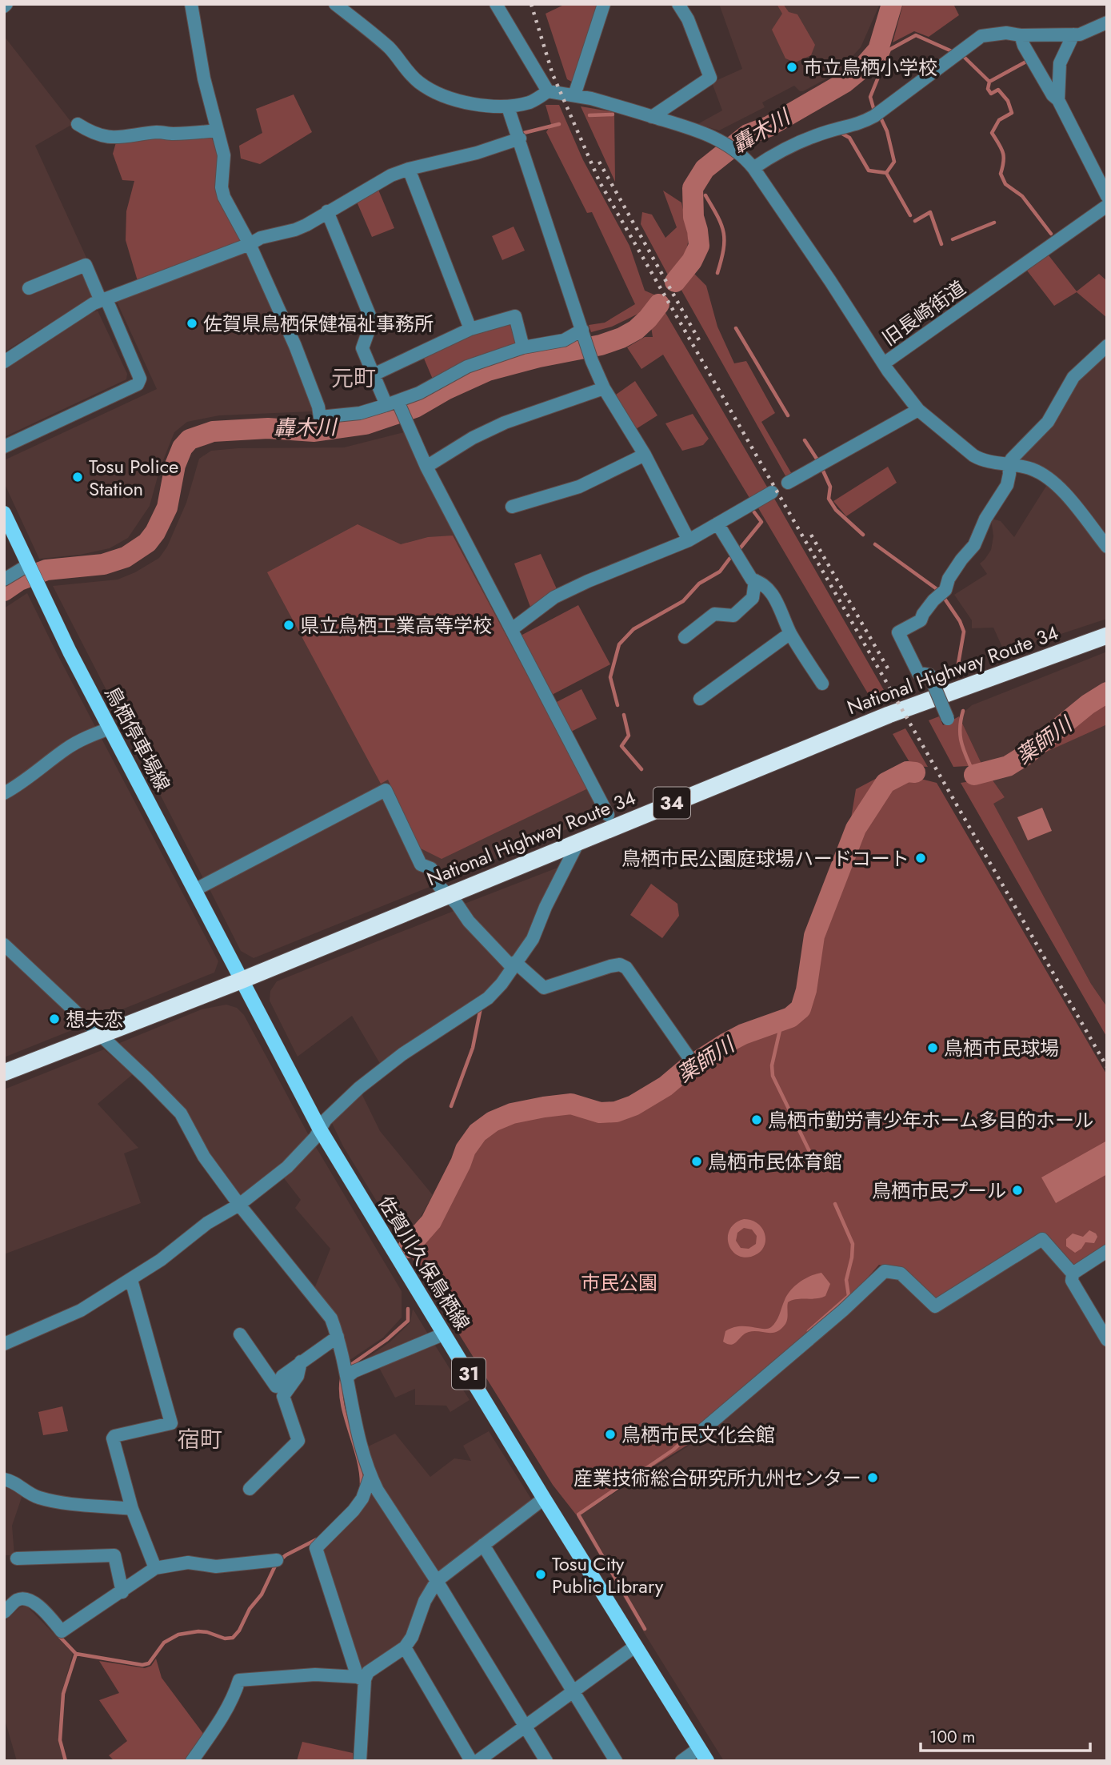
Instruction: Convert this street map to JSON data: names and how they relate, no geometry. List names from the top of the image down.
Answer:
{
  "streets": {
    "highway": ["National Highway Route 34", "34"],
    "main road": ["鳥栖停車場線", "佐賀川久保鳥栖線", "31"],
    "street": ["旧長崎街道"]
  },
  "crossings": [
    ["National Highway Route 34", "鳥栖停車場線"],
    ["National Highway Route 34", "佐賀川久保鳥栖線"],
    ["鳥栖停車場線", "佐賀川久保鳥栖線"]
  ],
  "districts": ["元町", "宿町"],
  "water": ["轟木川", "薬師川"],
  "parks": ["市民公園"],
  "places": [
    "市立鳥栖小学校",
    "佐賀県鳥栖保健福祉事務所",
    "Tosu Police Station",
    "県立鳥栖工業高等学校",
    "鳥栖市民公園庭球場ハードコート",
    "想夫恋",
    "鳥栖市民球場",
    "鳥栖市勤労青少年ホーム多目的ホール",
    "鳥栖市民体育館",
    "鳥栖市民プール",
    "鳥栖市民文化会館",
    "産業技術総合研究所九州センター",
    "Tosu City Public Library"
  ],
  "scale_bar": "100 m"
}
